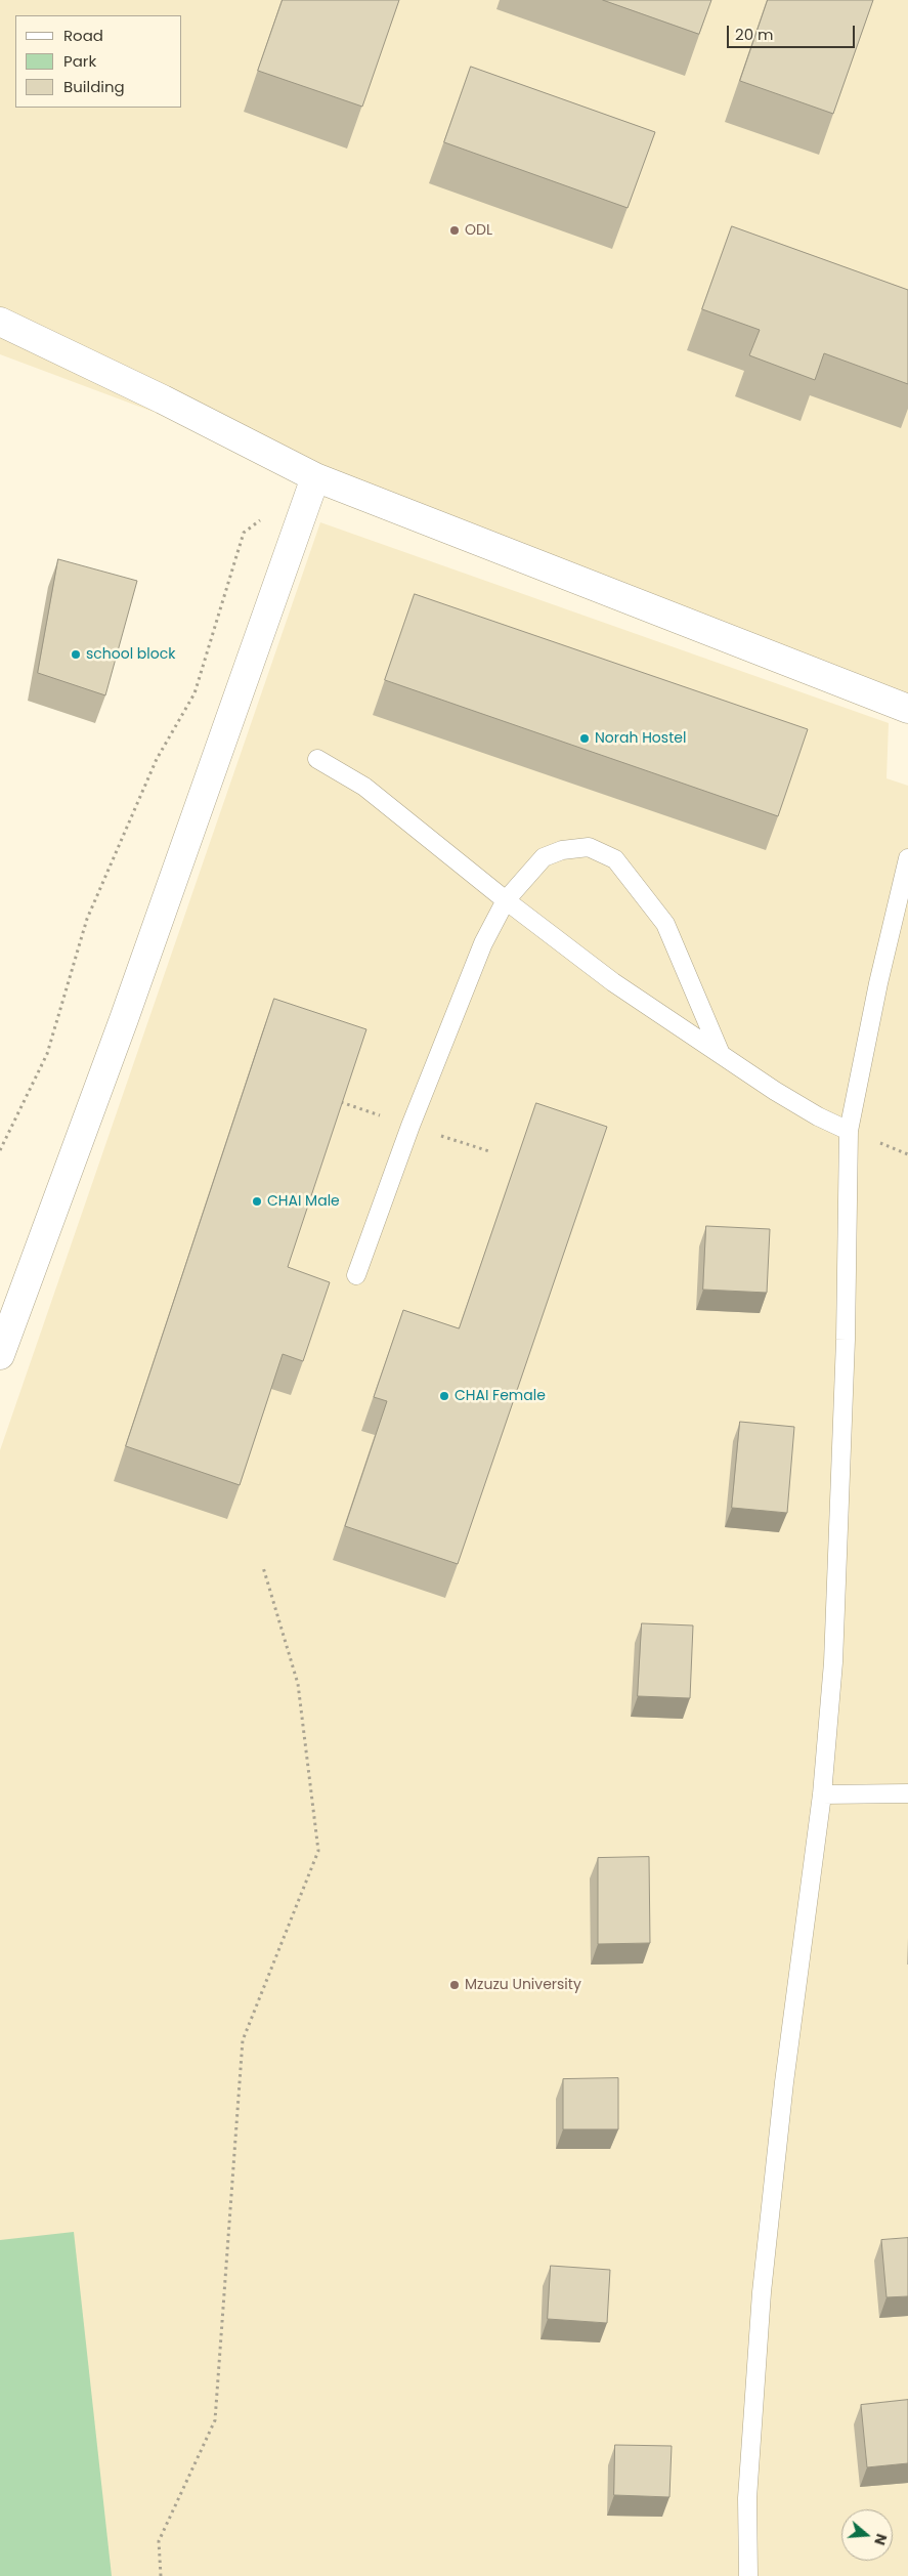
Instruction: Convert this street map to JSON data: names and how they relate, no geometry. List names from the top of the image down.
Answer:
{
  "places": [
    "ODL",
    "school block",
    "Norah Hostel",
    "CHAI Male",
    "CHAI Female",
    "Mzuzu University"
  ],
  "legend": ["Road", "Park", "Building"],
  "scale_bar": "20 m",
  "north": "right"
}
